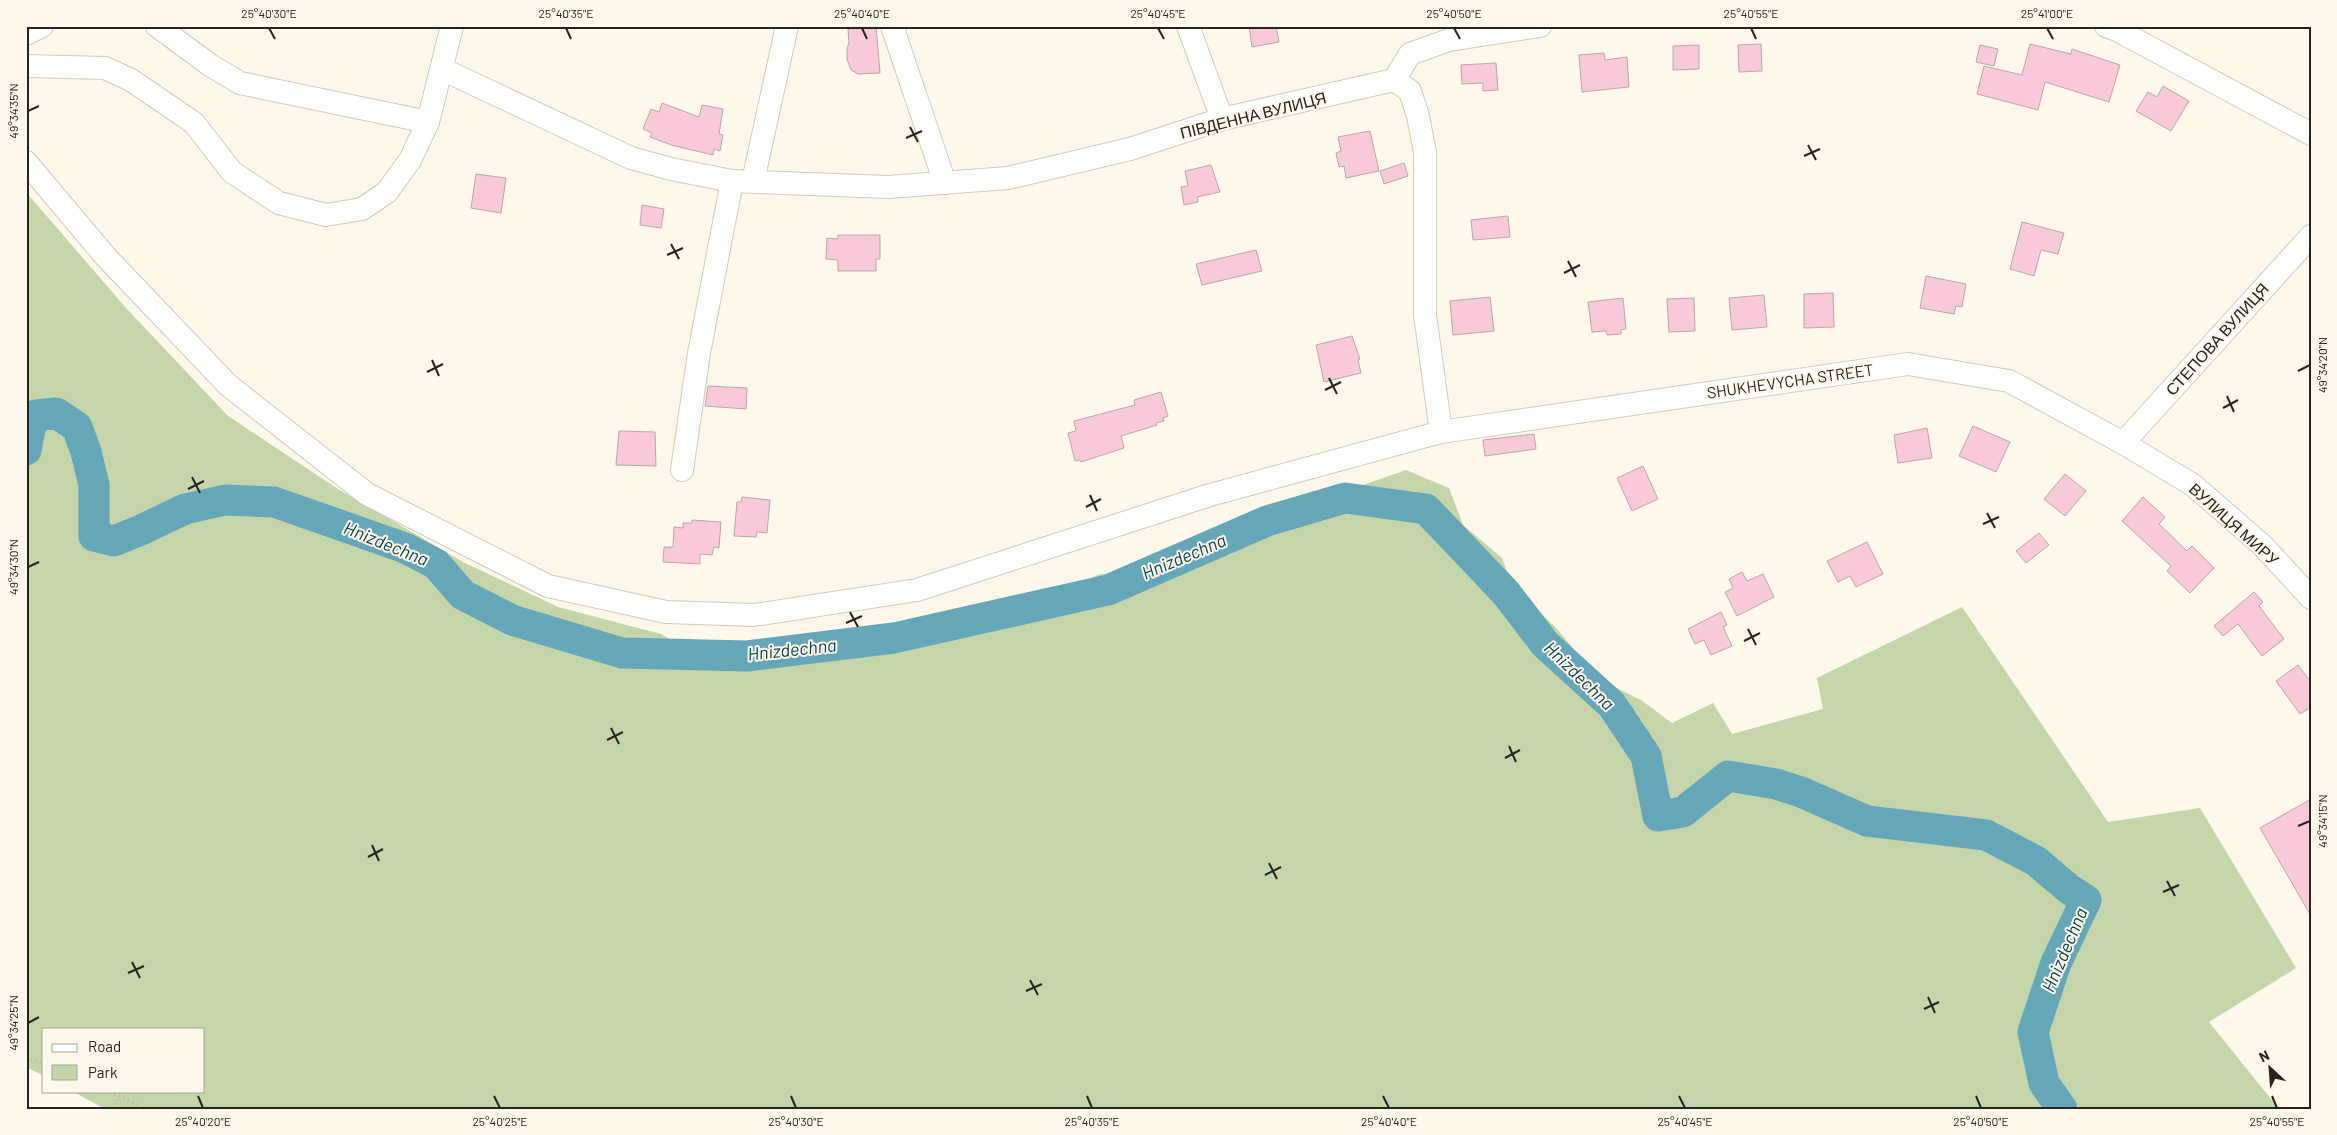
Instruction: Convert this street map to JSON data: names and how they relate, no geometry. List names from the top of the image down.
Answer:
{
  "streets": {
    "street": [
      "ПІВДЕННА ВУЛИЦЯ",
      "СТЕПОВА ВУЛИЦЯ",
      "SHUKHEVYCHA STREET",
      "ВУЛИЦЯ МИРУ"
    ]
  },
  "crossings": [
    ["СТЕПОВА ВУЛИЦЯ", "SHUKHEVYCHA STREET"],
    ["СТЕПОВА ВУЛИЦЯ", "ВУЛИЦЯ МИРУ"],
    ["SHUKHEVYCHA STREET", "ВУЛИЦЯ МИРУ"]
  ],
  "water": ["Hnizdechna"],
  "legend": ["Road", "Park"],
  "north": "top left",
  "coordinates": [
    "25°40'30\"E",
    "25°40'35\"E",
    "25°40'40\"E",
    "25°40'45\"E",
    "25°40'50\"E",
    "25°40'55\"E",
    "25°41'00\"E",
    "49°34'35\"N",
    "49°34'20\"N",
    "49°34'30\"N",
    "49°34'15\"N",
    "49°34'25\"N",
    "25°40'20\"E",
    "25°40'25\"E"
  ]
}
